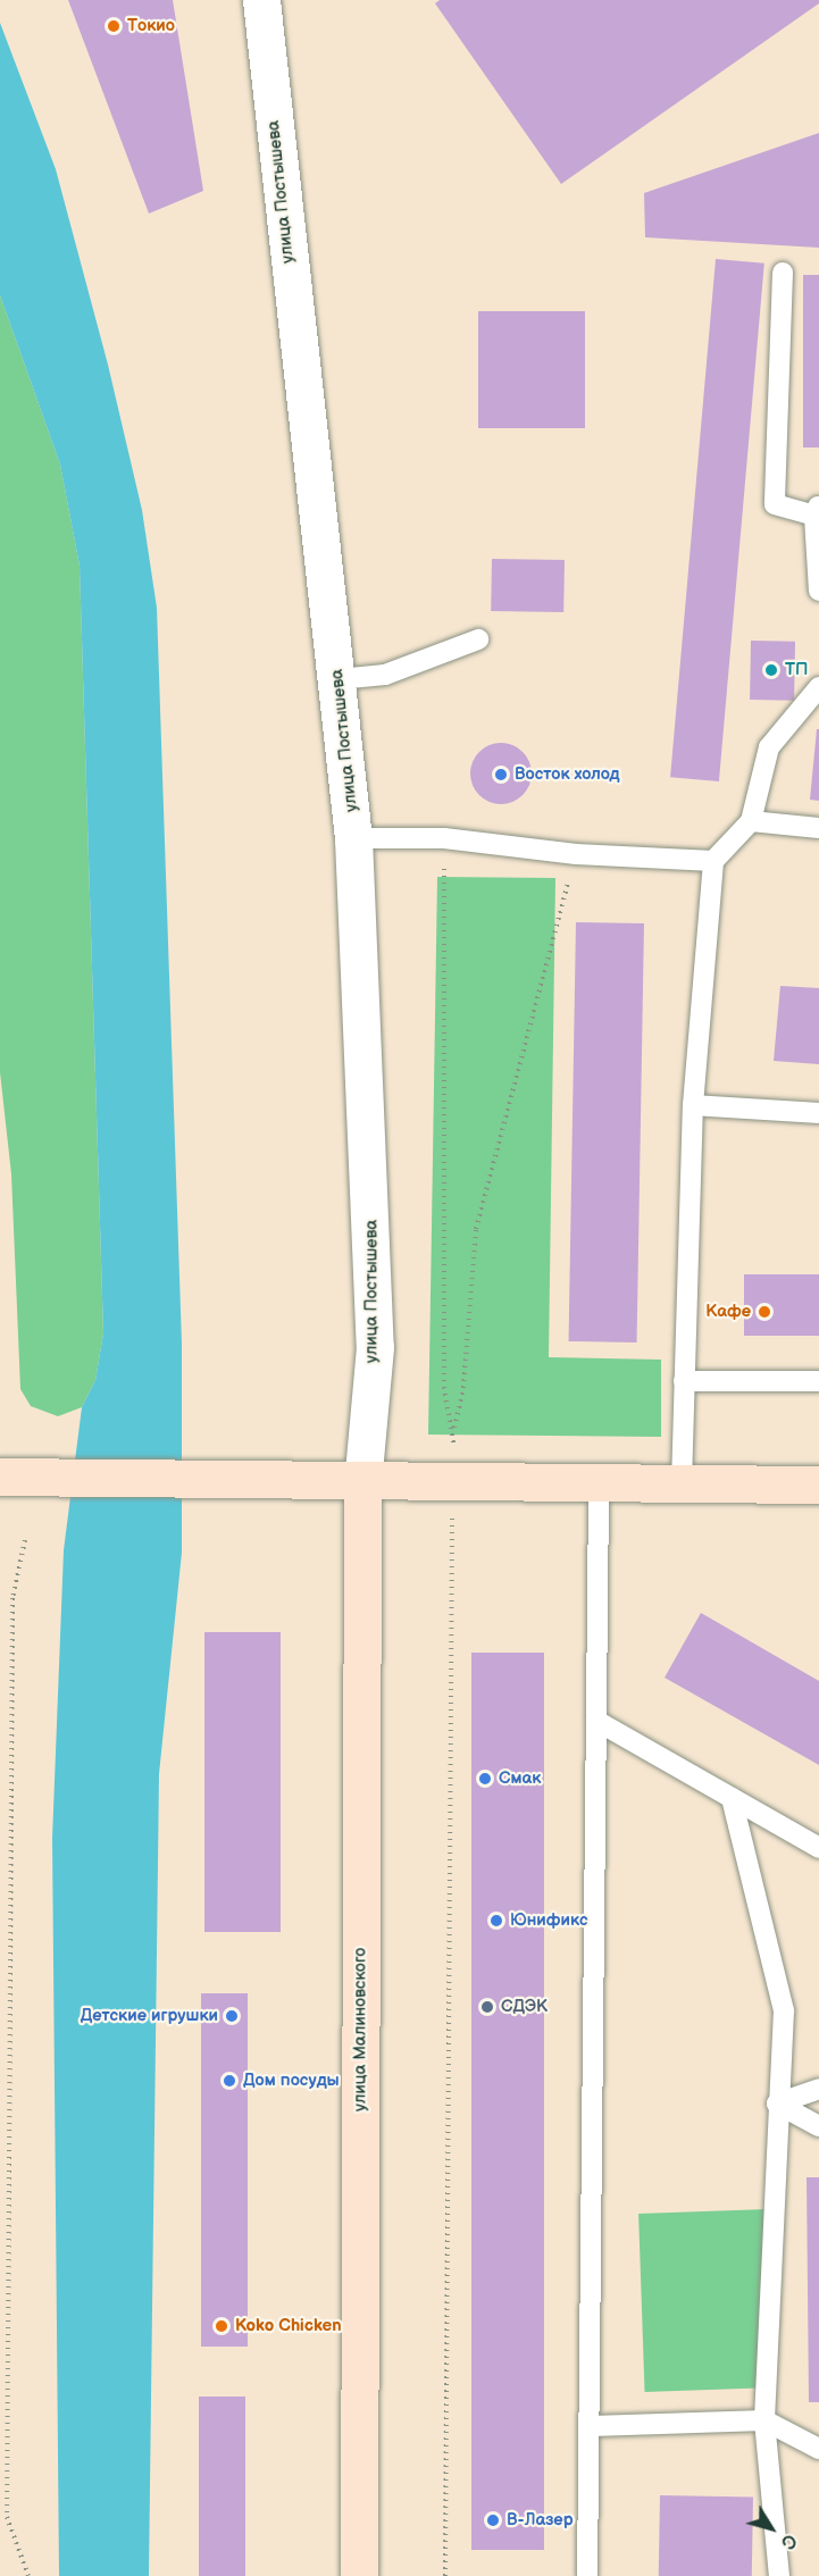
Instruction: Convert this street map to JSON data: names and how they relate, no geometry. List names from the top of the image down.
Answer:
{
  "streets": {
    "main road": ["улица Малиновского"],
    "street": ["улица Постышева"]
  },
  "crossings": [
    ["улица Постышева", "улица Малиновского"]
  ],
  "places": [
    "Токио",
    "ТП",
    "Восток холод",
    "Кафе",
    "Смак",
    "Юнификс",
    "СДЭК",
    "Детские игрушки",
    "Дом посуды",
    "Koko Chicken",
    "В-Лазер"
  ],
  "north": "bottom right"
}
